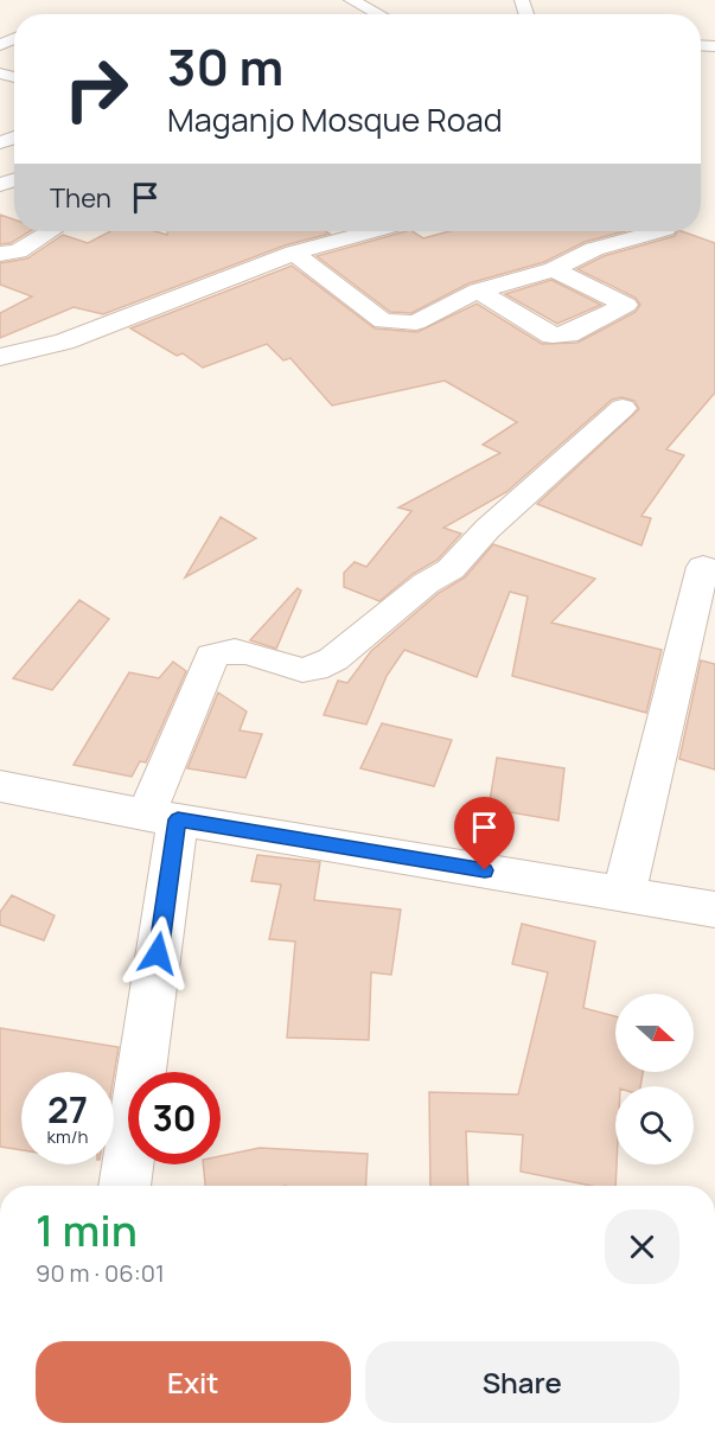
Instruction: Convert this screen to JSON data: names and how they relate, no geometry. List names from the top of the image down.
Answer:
{
  "north": "right",
  "page": {
    "turn": ["30 m", "Maganjo Mosque Road"],
    "then": "Then",
    "speed": "27 km/h",
    "limit": "30",
    "heading": ["1 min", "90 m · 06:01"],
    "buttons": ["Exit", "Share"]
  }
}
